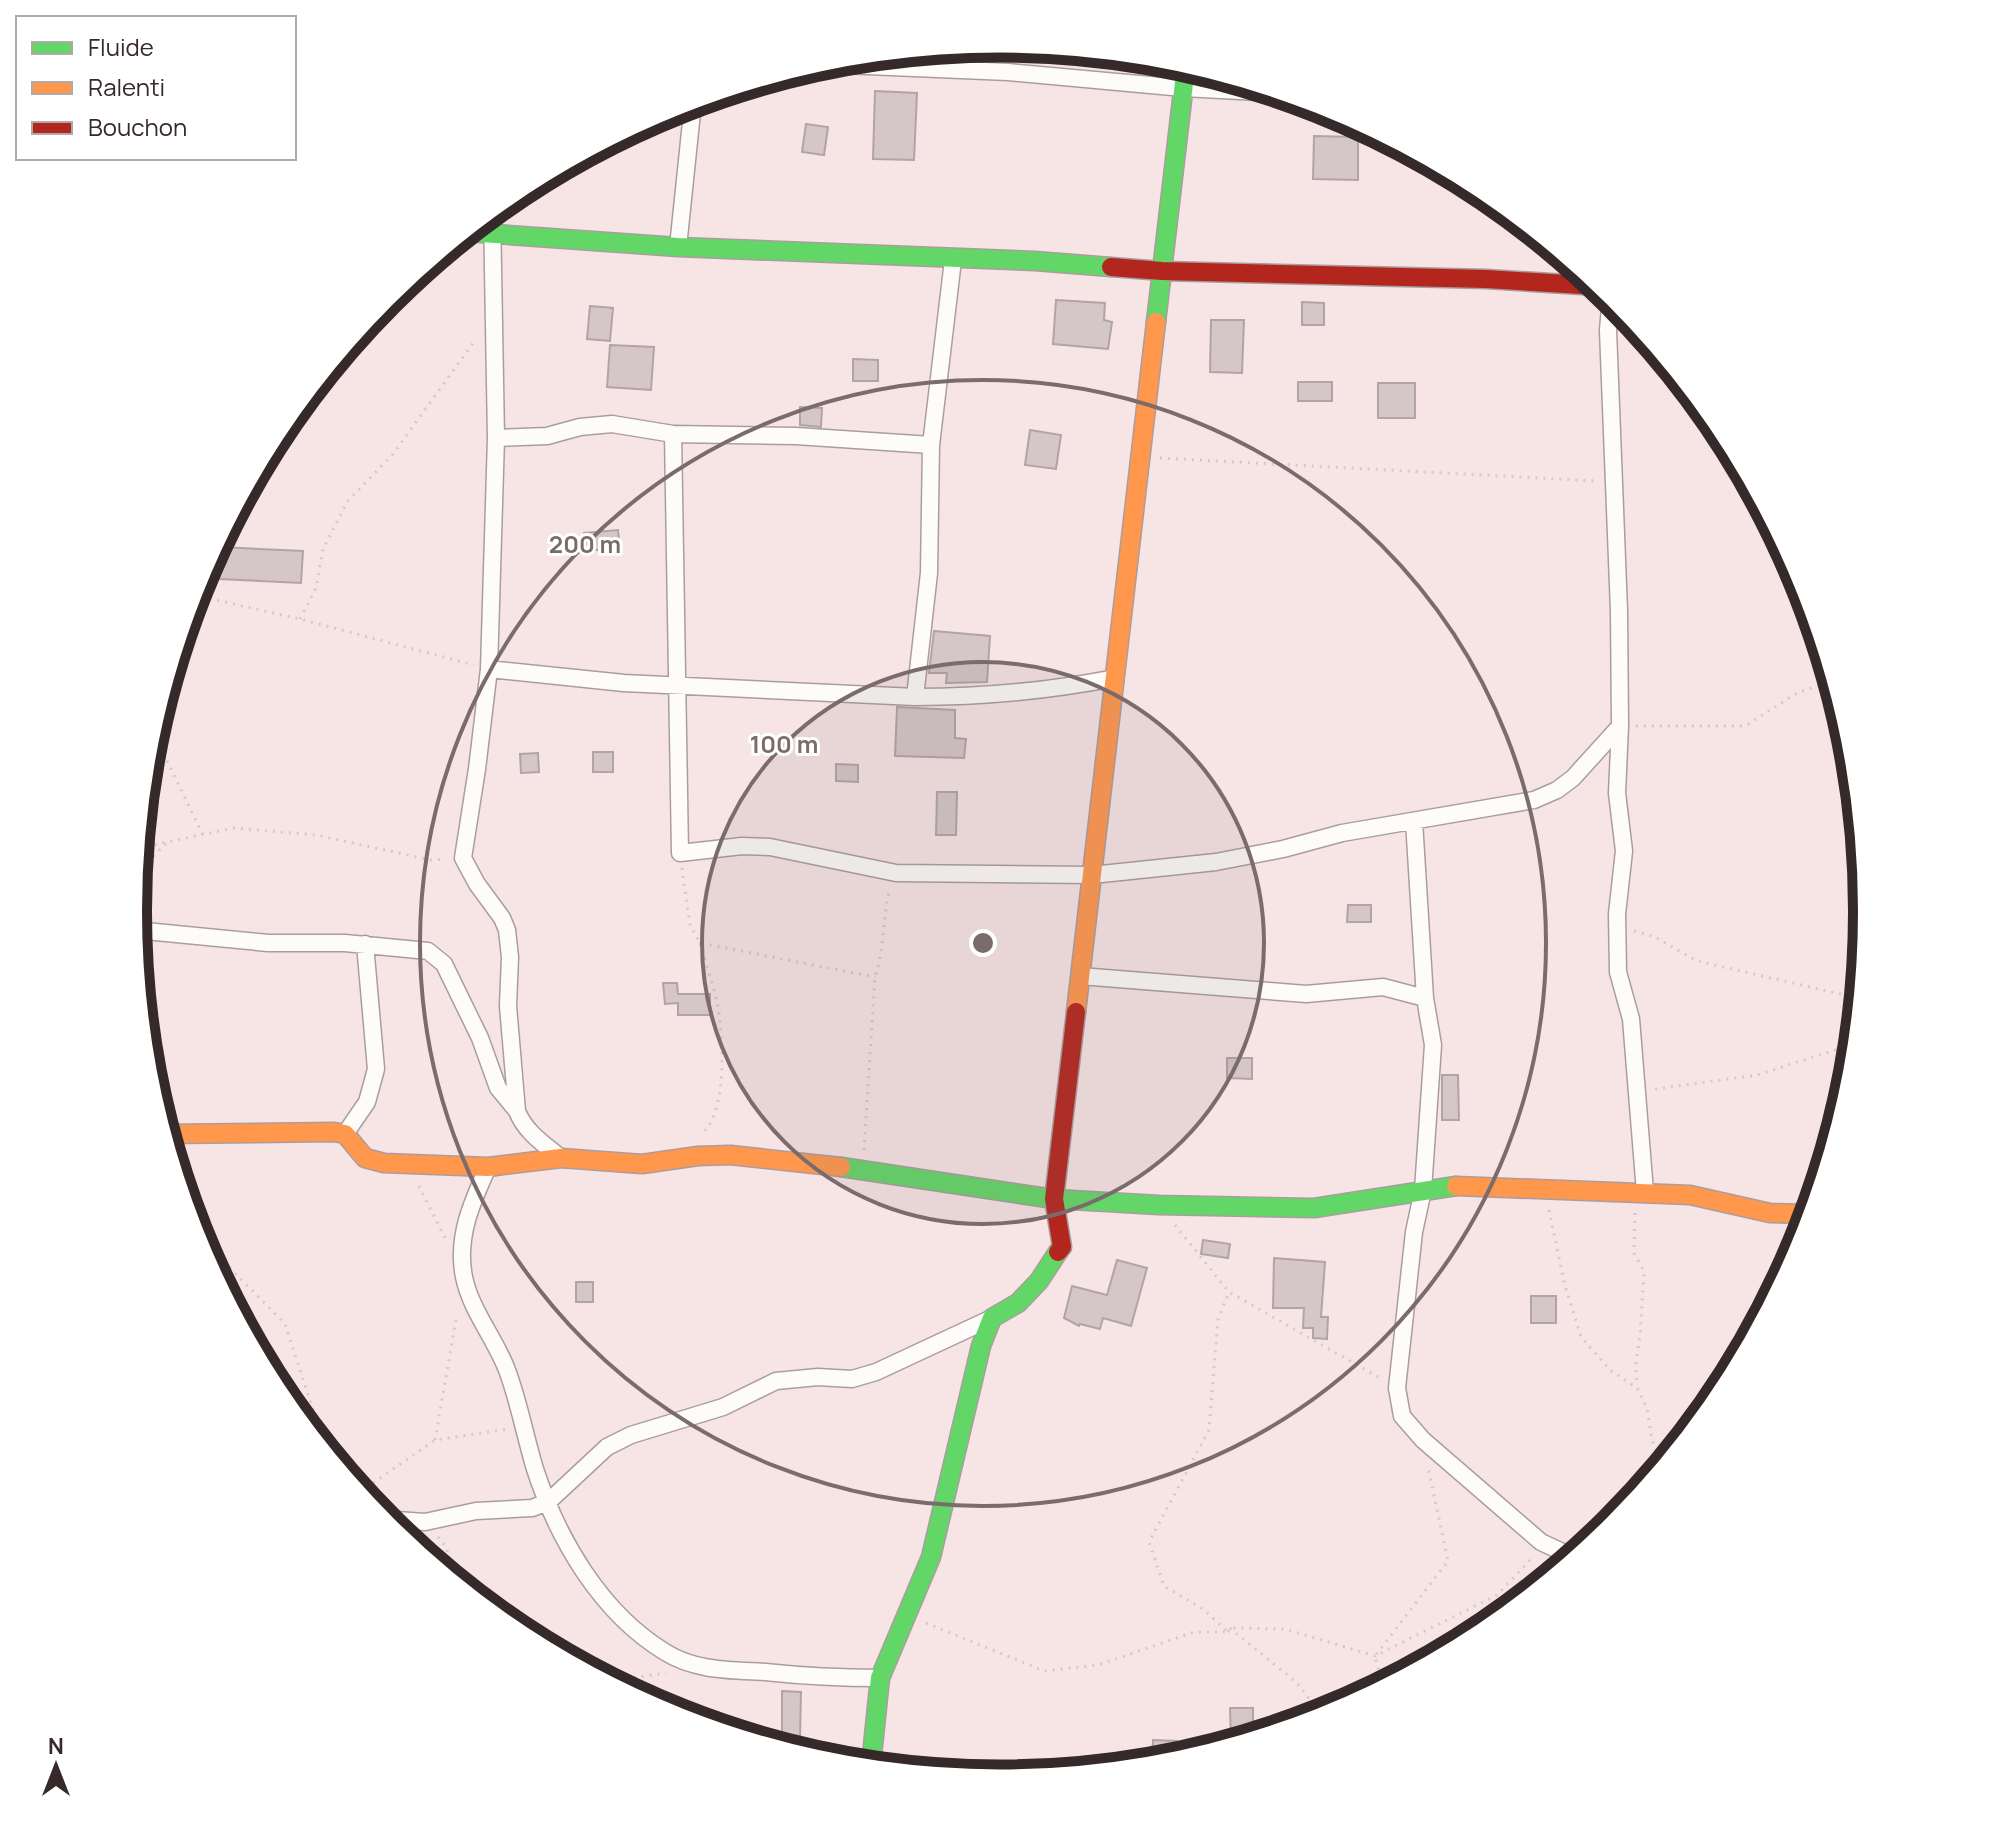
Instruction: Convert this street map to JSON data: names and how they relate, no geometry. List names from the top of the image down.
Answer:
{
  "legend": ["Fluide", "Ralenti", "Bouchon"],
  "north": "top",
  "rings": ["200 m", "100 m"]
}
